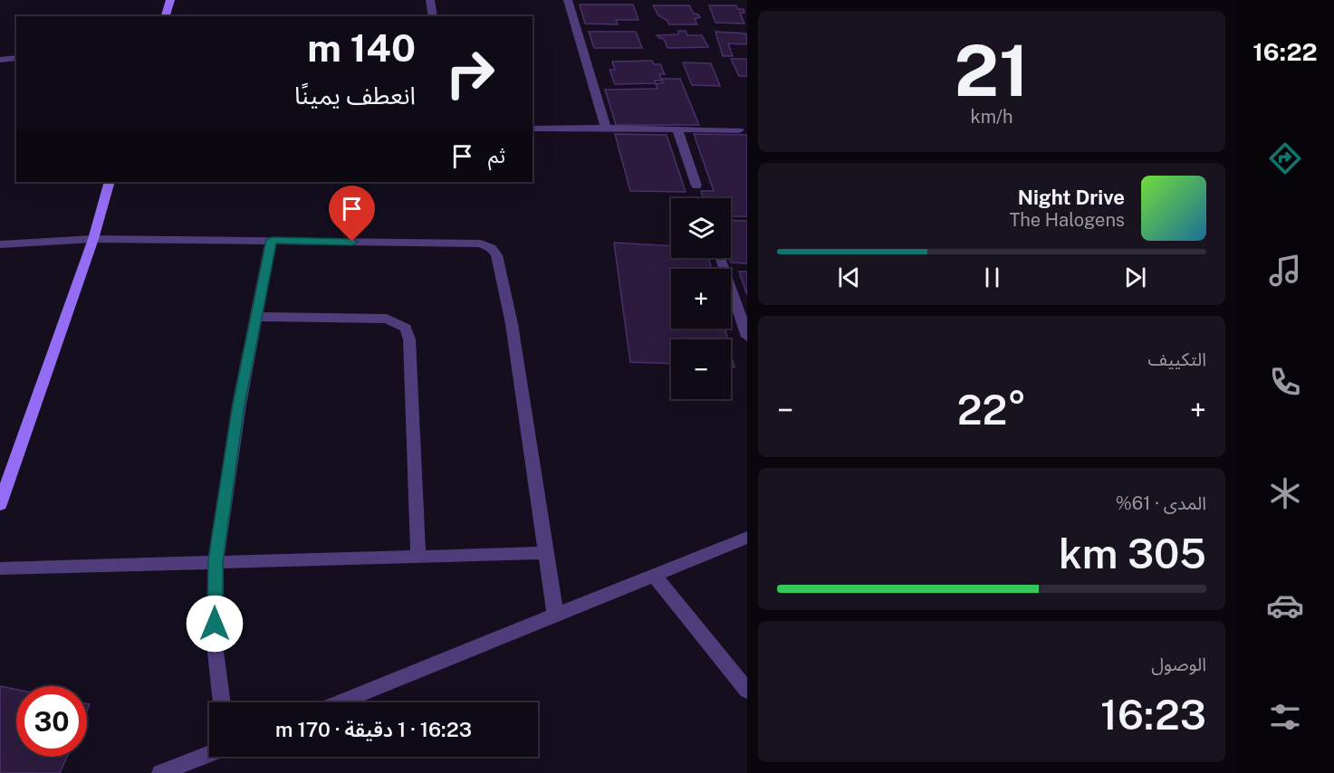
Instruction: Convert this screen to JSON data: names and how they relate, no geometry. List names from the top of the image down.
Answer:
{
  "page": {
    "tabs": "16:22",
    "tile": [
      ["21", "km/h"],
      "التكييف",
      ["المدى · 61%", "305 km"],
      ["الوصول", "16:23"]
    ],
    "turn": ["140 m", "انعطف يمينًا"],
    "then": "ثم",
    "song": ["Night Drive", "The Halogens"],
    "map_buttons": ["+", "−"],
    "heat": ["−", "22°", "+"],
    "limit": "30",
    "trip": "16:23 · 1 دقيقة · 170 m"
  }
}
